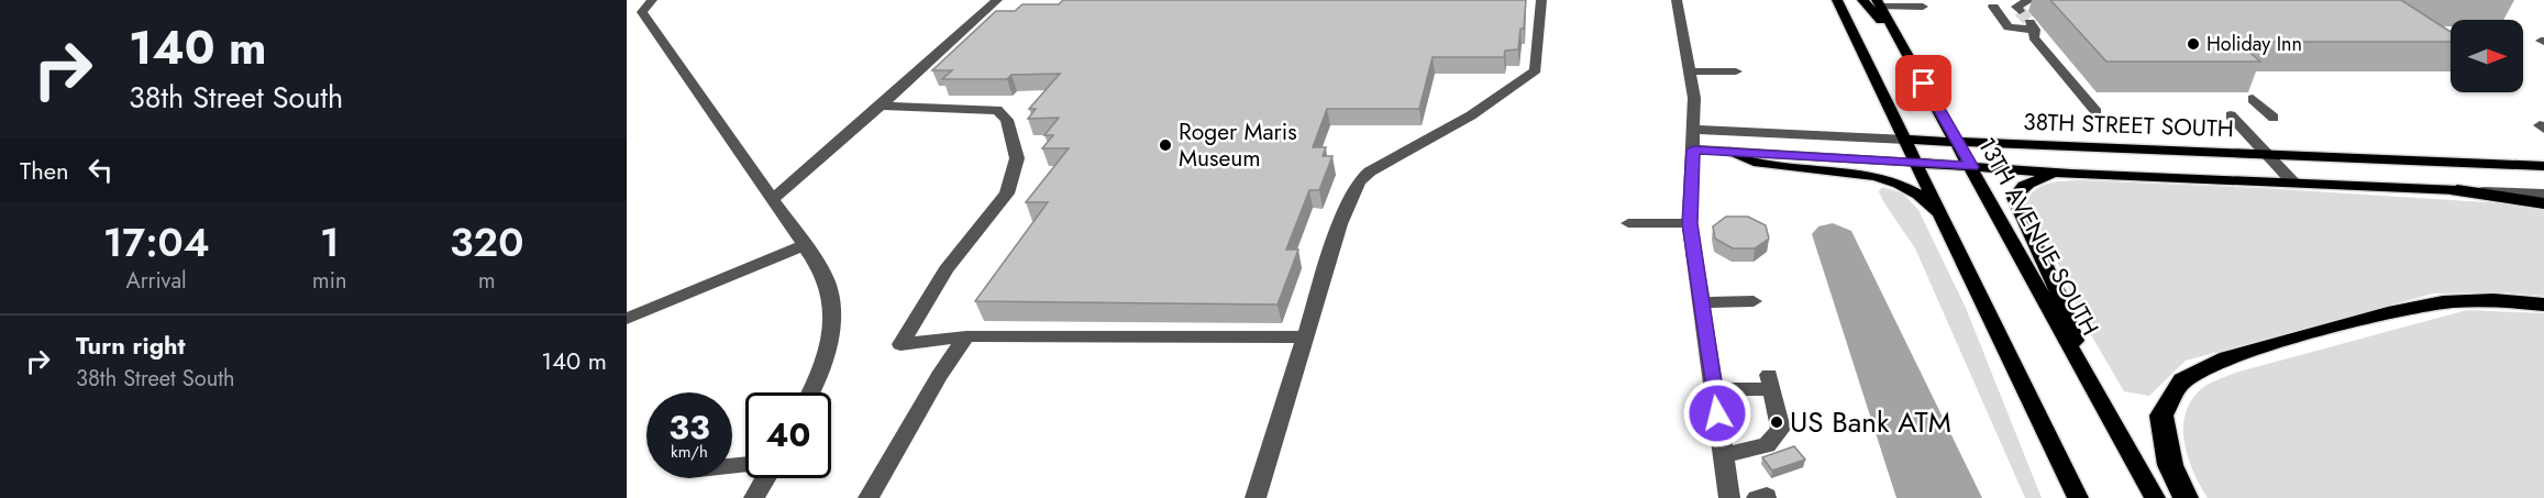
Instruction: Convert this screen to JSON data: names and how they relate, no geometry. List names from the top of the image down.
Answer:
{
  "streets": {
    "main road": ["38TH STREET SOUTH", "13TH AVENUE SOUTH"]
  },
  "crossings": [
    ["38TH STREET SOUTH", "13TH AVENUE SOUTH"]
  ],
  "places": ["Holiday Inn", "Roger Maris Museum", "US Bank ATM"],
  "north": "right",
  "page": {
    "turn": ["140 m", "38th Street South"],
    "then": "Then",
    "eta": [
      "17:04",
      "Arrival",
      "1",
      "min",
      "320",
      "m"
    ],
    "list": [
      {
        "name": "Turn right",
        "note": "38th Street South",
        "value": "140 m"
      }
    ],
    "speed": "33 km/h",
    "limit": "40"
  }
}
